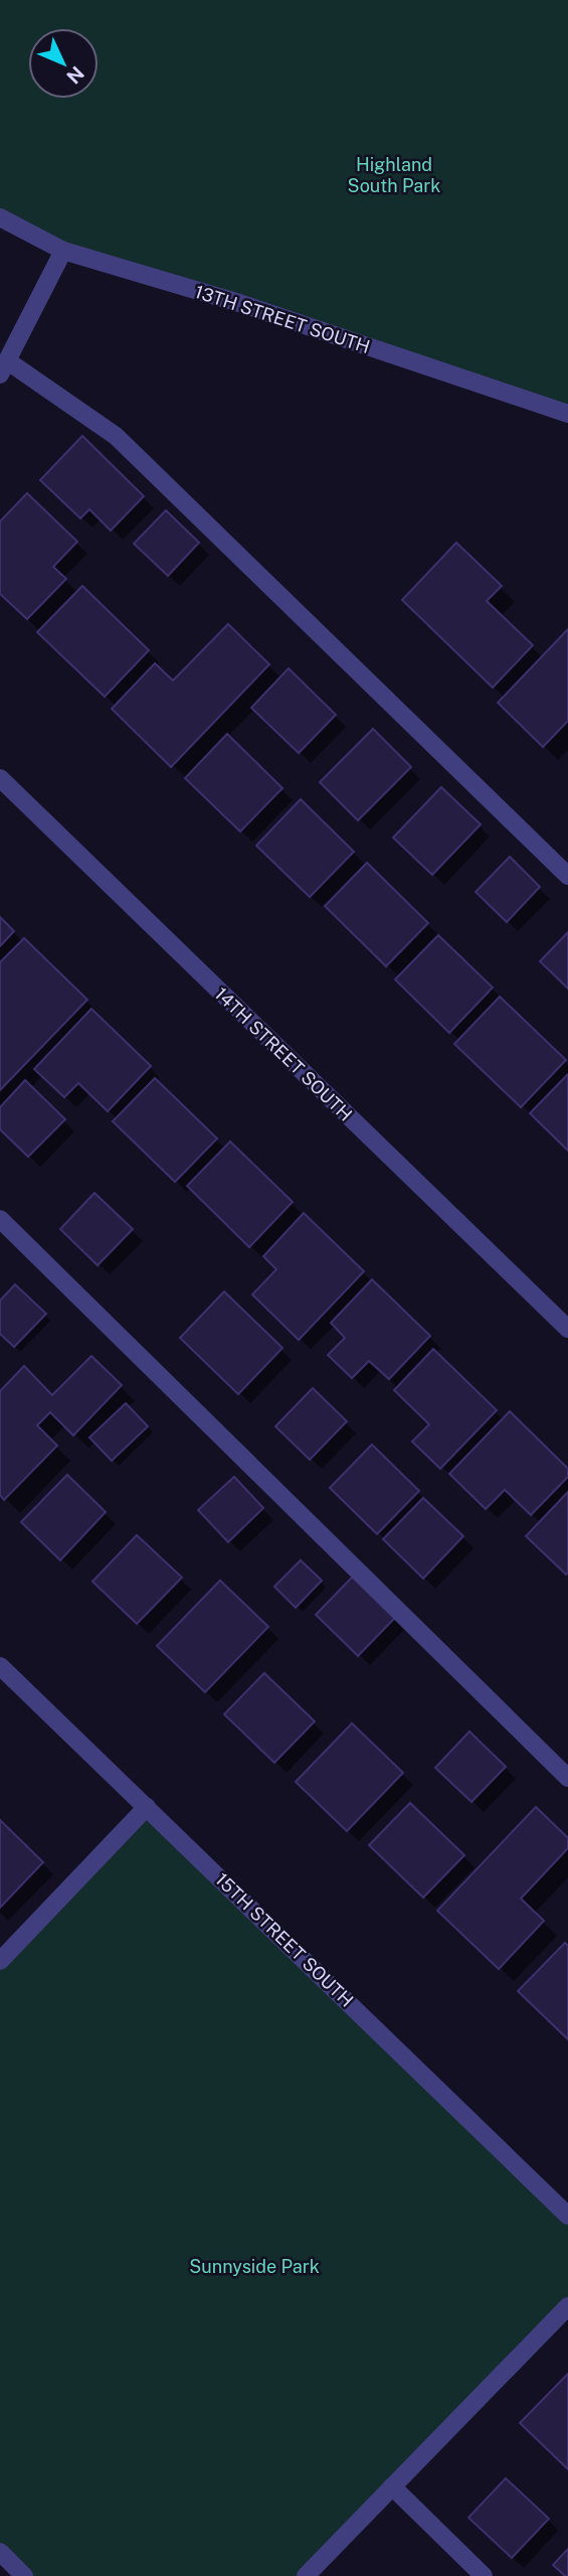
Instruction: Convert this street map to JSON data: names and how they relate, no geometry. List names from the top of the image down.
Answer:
{
  "streets": {
    "street": ["13TH STREET SOUTH", "14TH STREET SOUTH", "15TH STREET SOUTH"]
  },
  "parks": ["Highland South Park", "Sunnyside Park"],
  "north": "bottom right"
}
